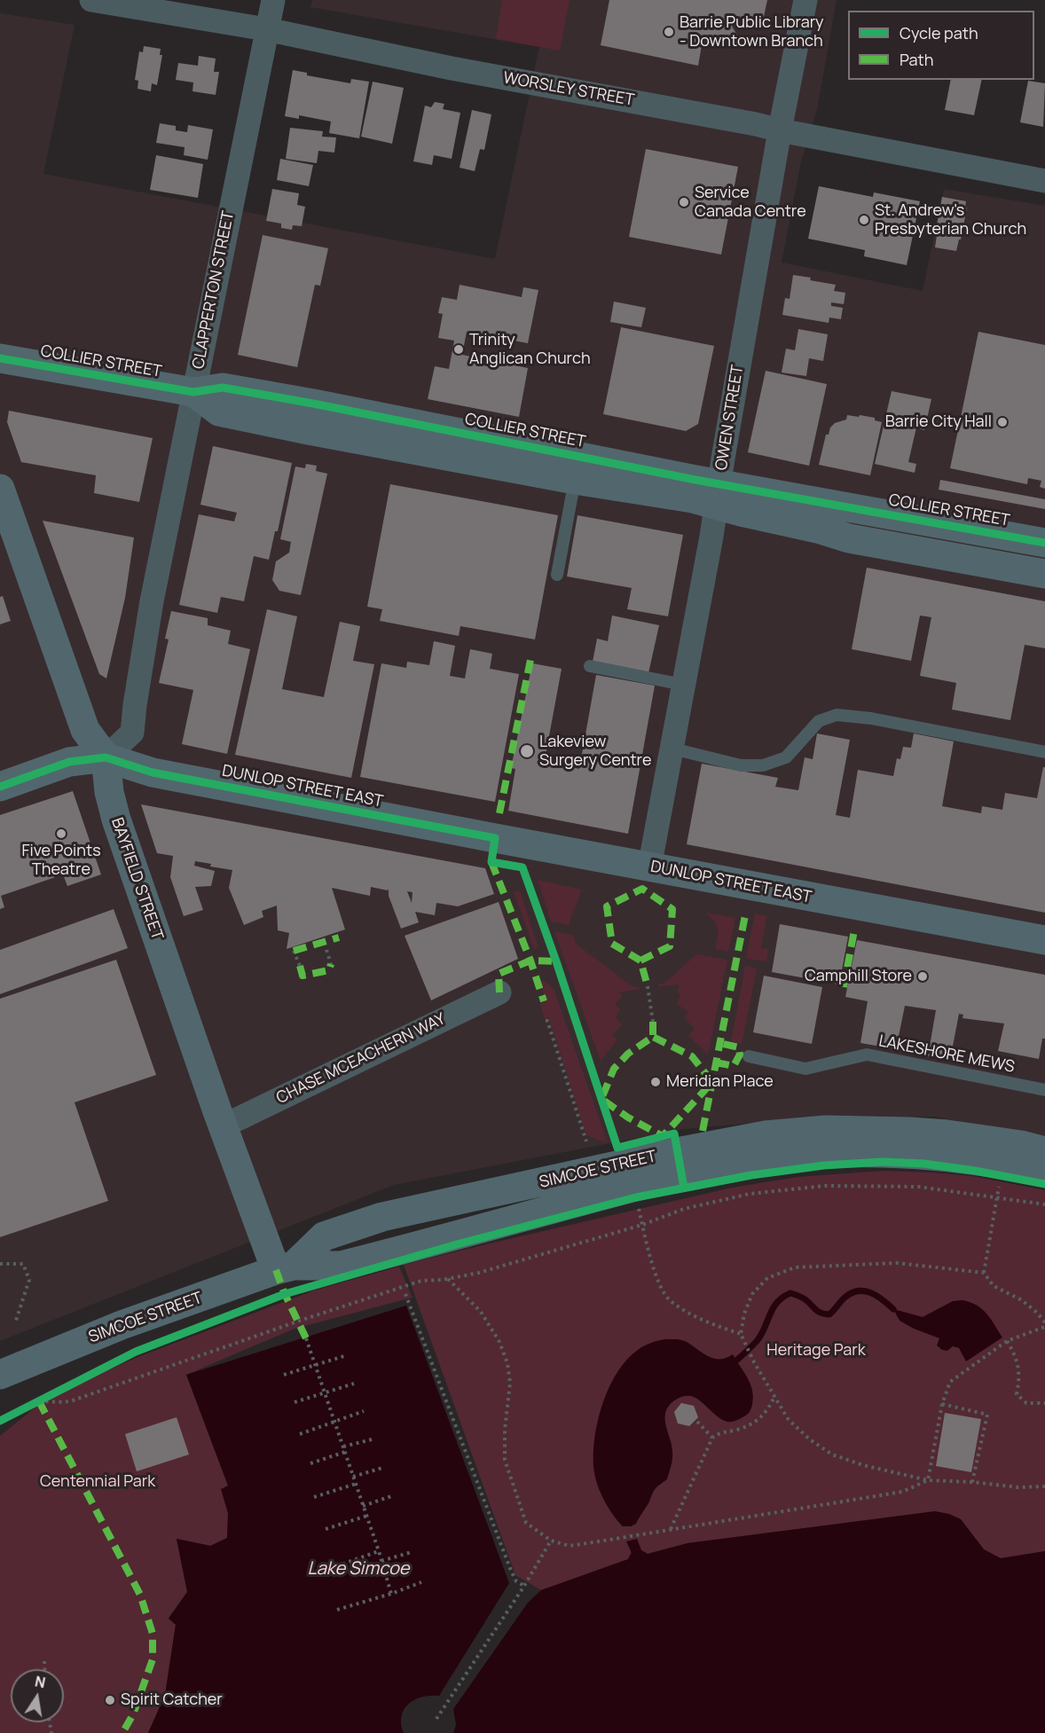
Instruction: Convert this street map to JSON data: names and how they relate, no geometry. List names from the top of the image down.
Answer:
{
  "streets": {
    "main road": [
      "COLLIER STREET",
      "DUNLOP STREET EAST",
      "BAYFIELD STREET",
      "SIMCOE STREET"
    ],
    "street": [
      "WORSLEY STREET",
      "CLAPPERTON STREET",
      "OWEN STREET",
      "CHASE MCEACHERN WAY"
    ],
    "lane": ["LAKESHORE MEWS"]
  },
  "crossings": [
    ["WORSLEY STREET", "CLAPPERTON STREET"],
    ["WORSLEY STREET", "OWEN STREET"],
    ["CLAPPERTON STREET", "COLLIER STREET"],
    ["CLAPPERTON STREET", "DUNLOP STREET EAST"],
    ["CLAPPERTON STREET", "BAYFIELD STREET"],
    ["COLLIER STREET", "OWEN STREET"],
    ["OWEN STREET", "DUNLOP STREET EAST"],
    ["DUNLOP STREET EAST", "BAYFIELD STREET"],
    ["BAYFIELD STREET", "CHASE MCEACHERN WAY"],
    ["BAYFIELD STREET", "SIMCOE STREET"]
  ],
  "water": ["Lake Simcoe"],
  "parks": ["Heritage Park", "Centennial Park"],
  "places": [
    "Barrie Public Library - Downtown Branch",
    "Service Canada Centre",
    "St. Andrew's Presbyterian Church",
    "Trinity Anglican Church",
    "Barrie City Hall",
    "Lakeview Surgery Centre",
    "Five Points Theatre",
    "Camphill Store",
    "Meridian Place",
    "Spirit Catcher"
  ],
  "legend": ["Cycle path", "Path"],
  "north": "top"
}
